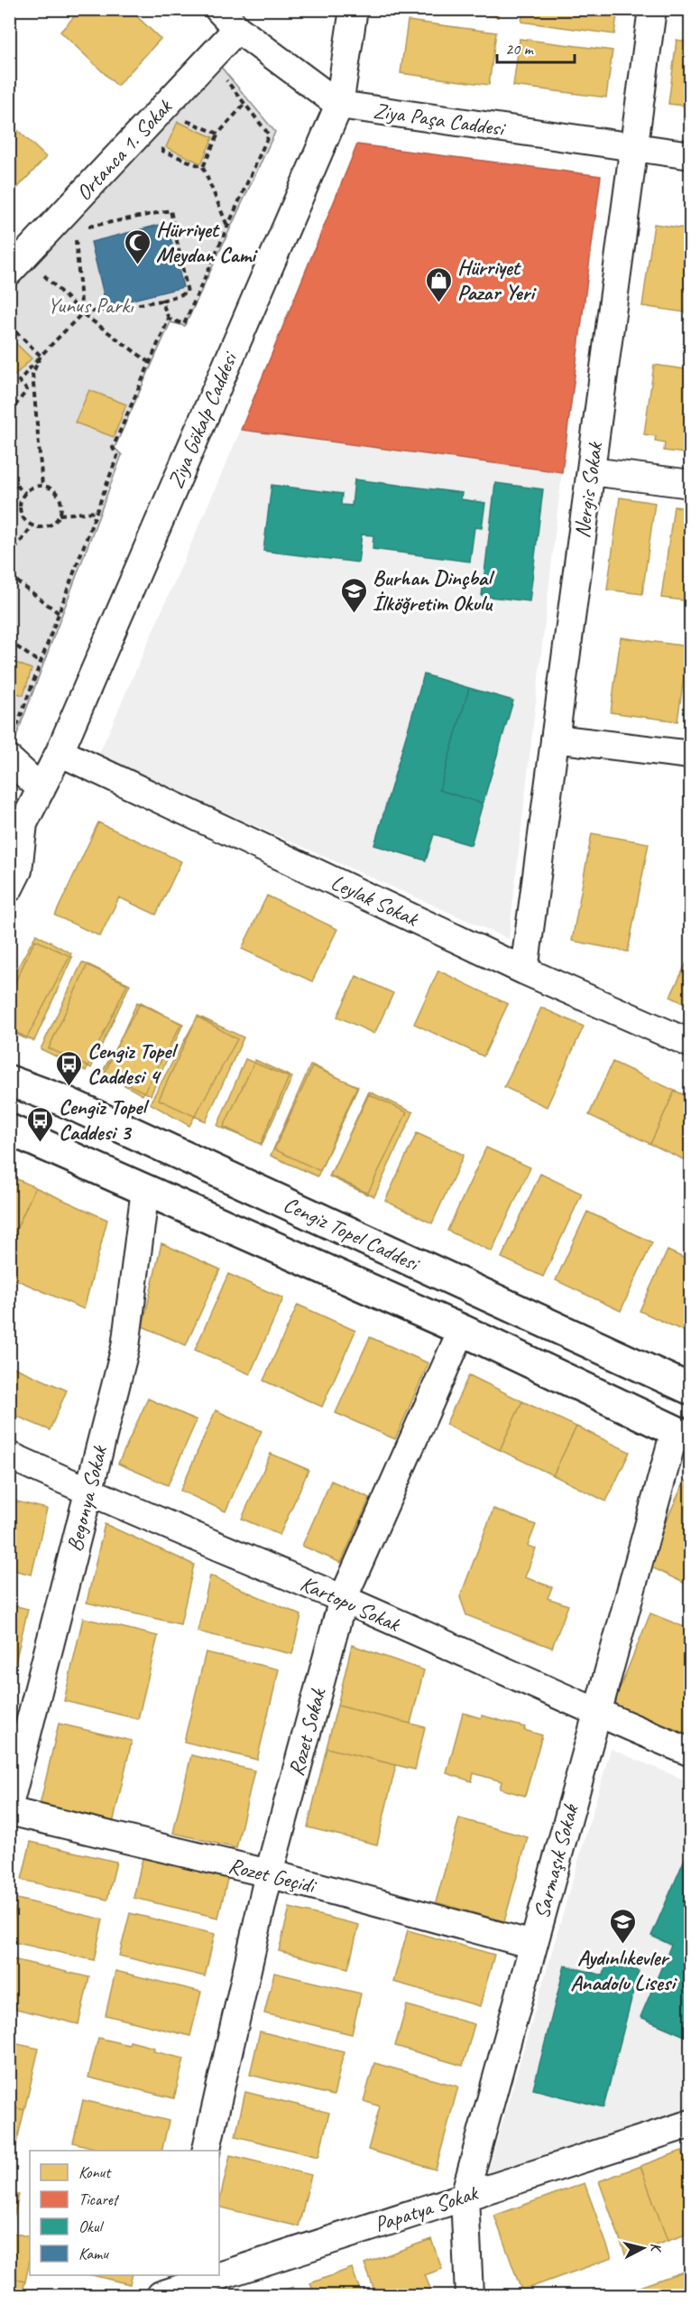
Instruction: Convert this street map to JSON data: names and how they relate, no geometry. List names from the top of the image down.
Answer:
{
  "streets": {
    "main road": ["Cengiz Topel Caddesi"],
    "street": [
      "Ziya Paşa Caddesi",
      "Ortanca 1. Sokak",
      "Ziya Gökalp Caddesi",
      "Nergis Sokak",
      "Leylak Sokak",
      "Begonya Sokak",
      "Kartopu Sokak",
      "Rozet Sokak",
      "Sarmaşık Sokak",
      "Rozet Geçidi",
      "Papatya Sokak"
    ]
  },
  "crossings": [
    ["Ziya Paşa Caddesi", "Ortanca 1. Sokak"],
    ["Ziya Paşa Caddesi", "Ziya Gökalp Caddesi"],
    ["Ziya Paşa Caddesi", "Nergis Sokak"],
    ["Ziya Gökalp Caddesi", "Leylak Sokak"],
    ["Nergis Sokak", "Leylak Sokak"],
    ["Cengiz Topel Caddesi", "Begonya Sokak"],
    ["Cengiz Topel Caddesi", "Rozet Sokak"],
    ["Cengiz Topel Caddesi", "Sarmaşık Sokak"],
    ["Begonya Sokak", "Kartopu Sokak"],
    ["Kartopu Sokak", "Rozet Sokak"],
    ["Kartopu Sokak", "Sarmaşık Sokak"],
    ["Rozet Sokak", "Rozet Geçidi"],
    ["Sarmaşık Sokak", "Rozet Geçidi"],
    ["Sarmaşık Sokak", "Papatya Sokak"]
  ],
  "parks": ["Yunus Parkı"],
  "places": {
    "mosque": ["Hürriyet Meydan Cami"],
    "shop": ["Hürriyet Pazar Yeri"],
    "school or university": ["Burhan Dinçbal İlköğretim Okulu", "Aydınlıkevler Anadolu Lisesi"],
    "bus stop": ["Cengiz Topel Caddesi 4", "Cengiz Topel Caddesi 3"]
  },
  "legend": [
    "Konut",
    "Ticaret",
    "Okul",
    "Kamu"
  ],
  "scale_bar": "20 m",
  "north": "right"
}
